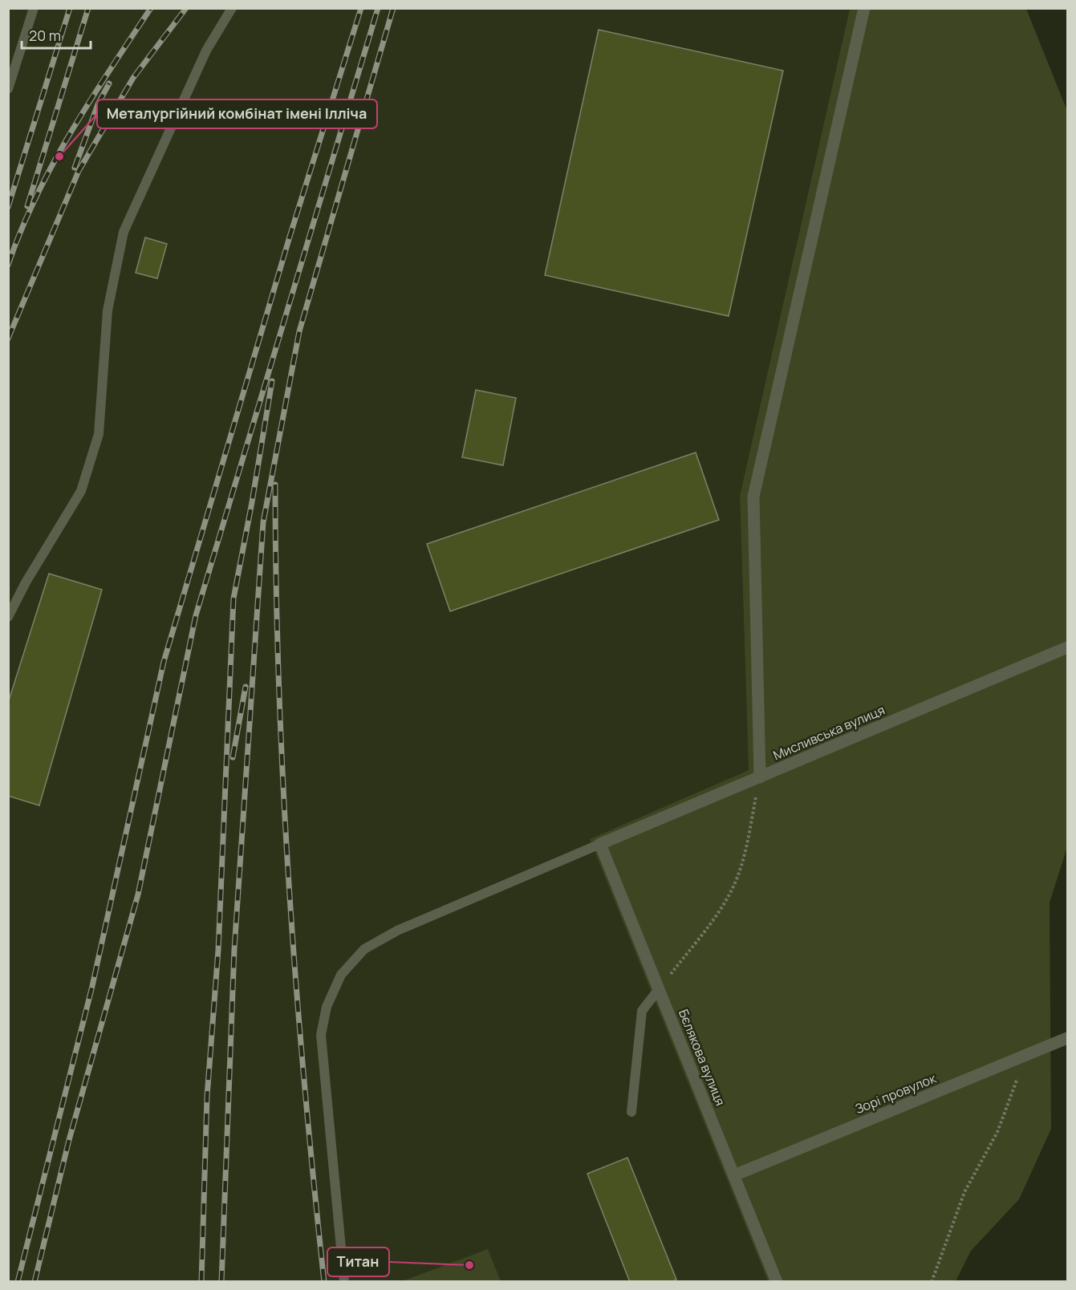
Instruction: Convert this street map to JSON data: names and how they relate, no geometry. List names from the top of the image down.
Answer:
{
  "streets": {
    "street": ["Мисливська вулиця", "Бєлякова вулиця", "Зорі провулок"]
  },
  "crossings": [
    ["Мисливська вулиця", "Бєлякова вулиця"],
    ["Бєлякова вулиця", "Зорі провулок"]
  ],
  "places": ["Металургійний комбінат імені Ілліча", "Титан"],
  "scale_bar": "20 m"
}
